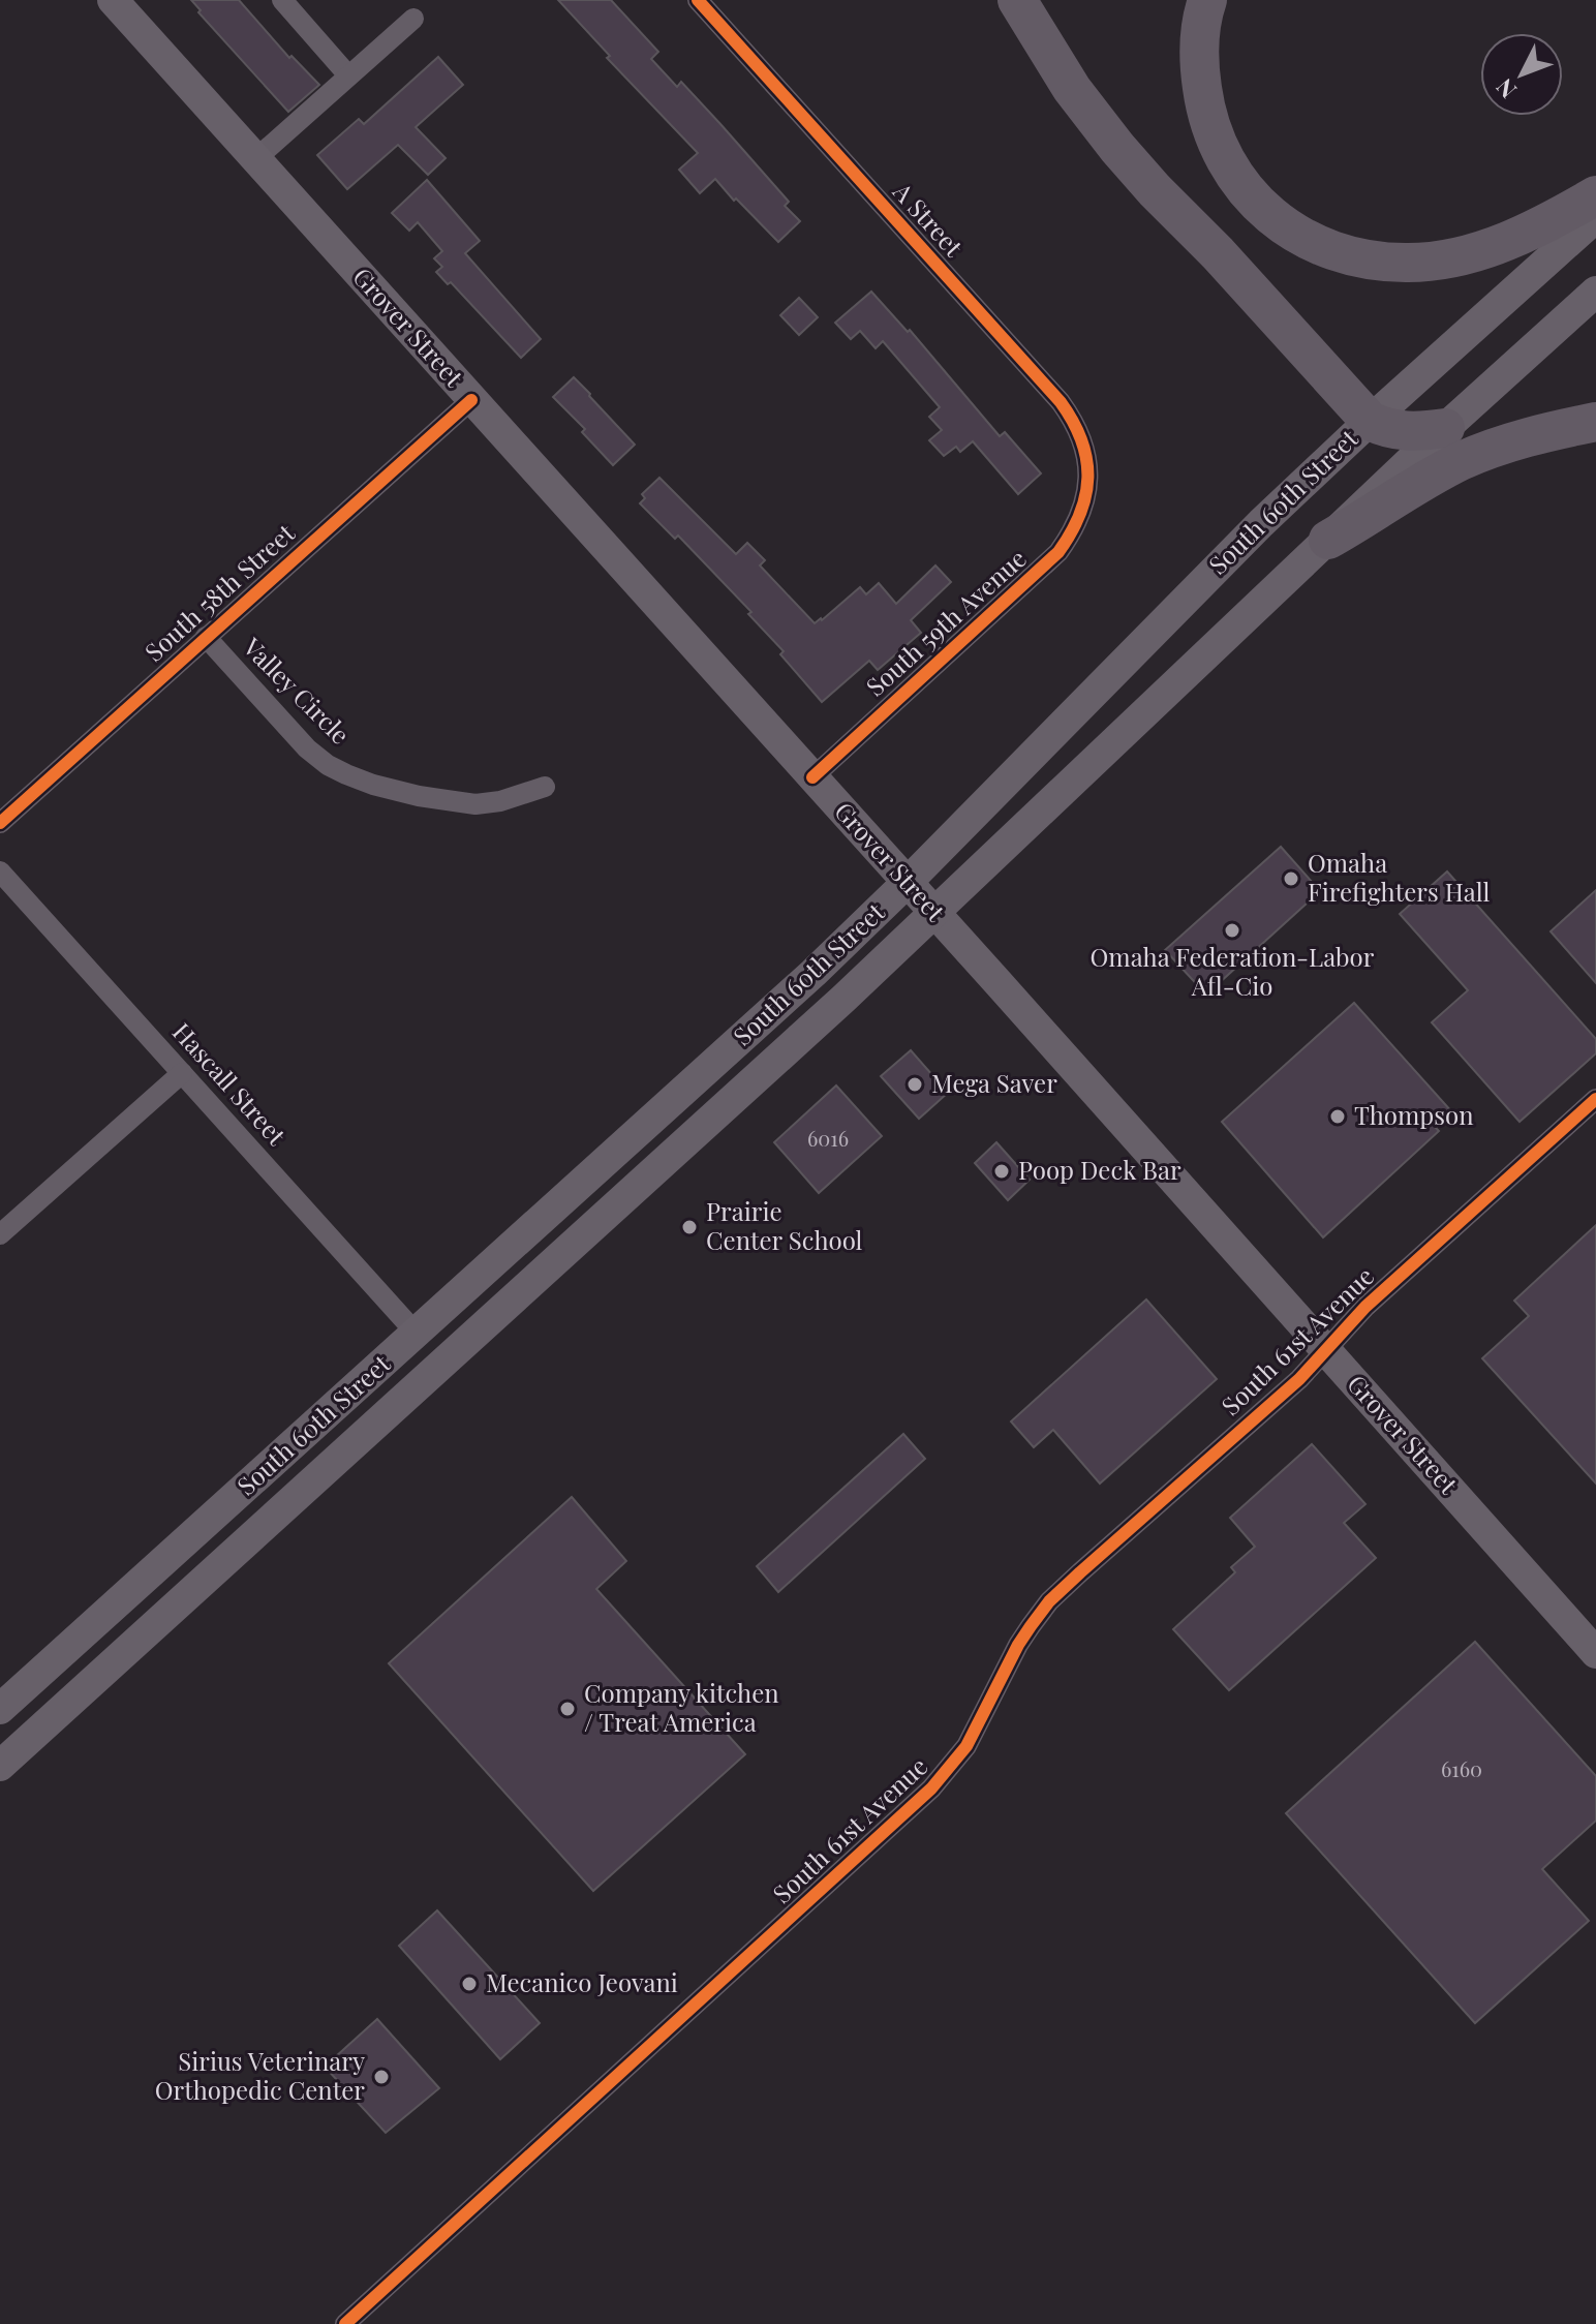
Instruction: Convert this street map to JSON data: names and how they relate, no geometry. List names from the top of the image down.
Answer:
{
  "streets": {
    "main road": ["Grover Street", "South 60th Street"],
    "street": [
      "A Street",
      "South 58th Street",
      "South 59th Avenue",
      "Valley Circle",
      "Hascall Street",
      "South 61st Avenue"
    ]
  },
  "crossings": [
    ["A Street", "South 59th Avenue"],
    ["Grover Street", "South 60th Street"],
    ["Grover Street", "South 58th Street"],
    ["Grover Street", "South 59th Avenue"],
    ["Grover Street", "South 61st Avenue"],
    ["South 60th Street", "Hascall Street"],
    ["South 58th Street", "Valley Circle"]
  ],
  "places": [
    "Omaha Firefighters Hall",
    "Omaha Federation-Labor Afl-Cio",
    "Mega Saver",
    "Thompson",
    "Poop Deck Bar",
    "Prairie Center School",
    "Company kitchen / Treat America",
    "Mecanico Jeovani",
    "Sirius Veterinary Orthopedic Center"
  ],
  "house_numbers": ["6016", "6160"],
  "north": "bottom left"
}
